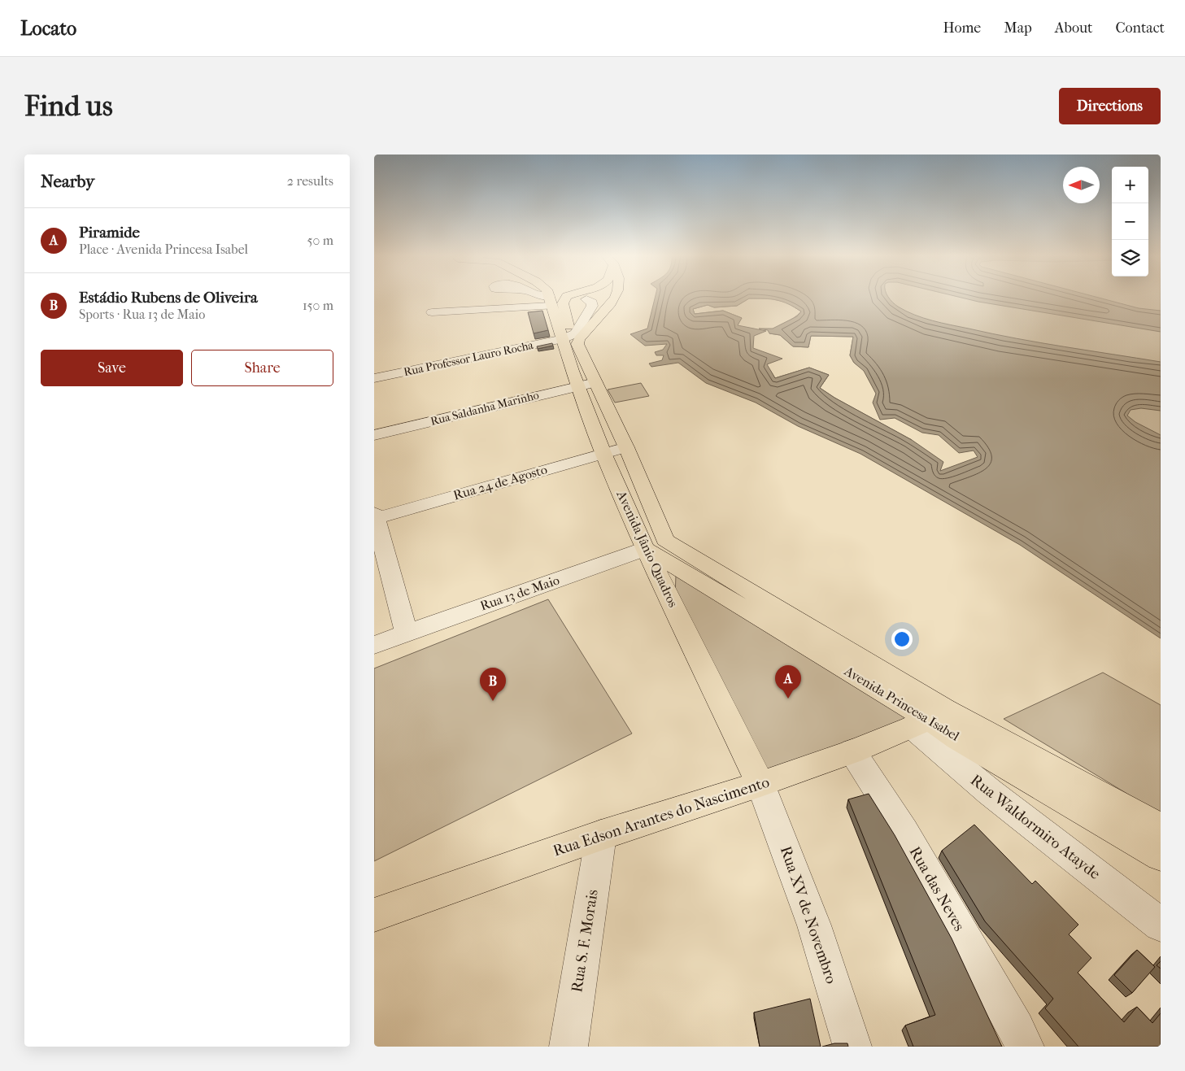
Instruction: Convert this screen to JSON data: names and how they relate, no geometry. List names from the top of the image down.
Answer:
{
  "streets": {
    "main road": ["Avenida Jânio Quadros", "Avenida Princesa Isabel", "Rua Edson Arantes do Nascimento"],
    "street": [
      "Rua Professor Lauro Rocha",
      "Rua Saldanha Marinho",
      "Rua 24 de Agosto",
      "Rua 13 de Maio",
      "Rua Waldormiro Atayde",
      "Rua das Neves",
      "Rua XV de Novembro",
      "Rua S. F. Morais"
    ]
  },
  "crossings": [
    ["Rua Professor Lauro Rocha", "Avenida Jânio Quadros"],
    ["Rua Saldanha Marinho", "Avenida Jânio Quadros"],
    ["Rua 24 de Agosto", "Avenida Jânio Quadros"],
    ["Avenida Jânio Quadros", "Rua 13 de Maio"],
    ["Avenida Jânio Quadros", "Avenida Princesa Isabel"],
    ["Avenida Jânio Quadros", "Rua Edson Arantes do Nascimento"],
    ["Avenida Jânio Quadros", "Rua XV de Novembro"],
    ["Rua 13 de Maio", "Avenida Princesa Isabel"],
    ["Avenida Princesa Isabel", "Rua Edson Arantes do Nascimento"],
    ["Avenida Princesa Isabel", "Rua Waldormiro Atayde"],
    ["Rua Edson Arantes do Nascimento", "Rua Waldormiro Atayde"],
    ["Rua Edson Arantes do Nascimento", "Rua das Neves"],
    ["Rua Edson Arantes do Nascimento", "Rua XV de Novembro"],
    ["Rua Edson Arantes do Nascimento", "Rua S. F. Morais"]
  ],
  "north": "left",
  "page": {
    "header": "Locato",
    "nav": [
      "Home",
      "Map",
      "About",
      "Contact"
    ],
    "buttons": [
      "Directions",
      ["Save", "Share"]
    ],
    "title": "Find us",
    "heading": ["Nearby", "2 results"],
    "map_buttons": ["+", "−"],
    "list": [
      {
        "mark": "A",
        "name": "Piramide",
        "note": "Place · Avenida Princesa Isabel",
        "value": "50 m"
      },
      {
        "mark": "B",
        "name": "Estádio Rubens de Oliveira",
        "note": "Sports · Rua 13 de Maio",
        "value": "150 m"
      }
    ],
    "pins": ["A", "B"]
  }
}
